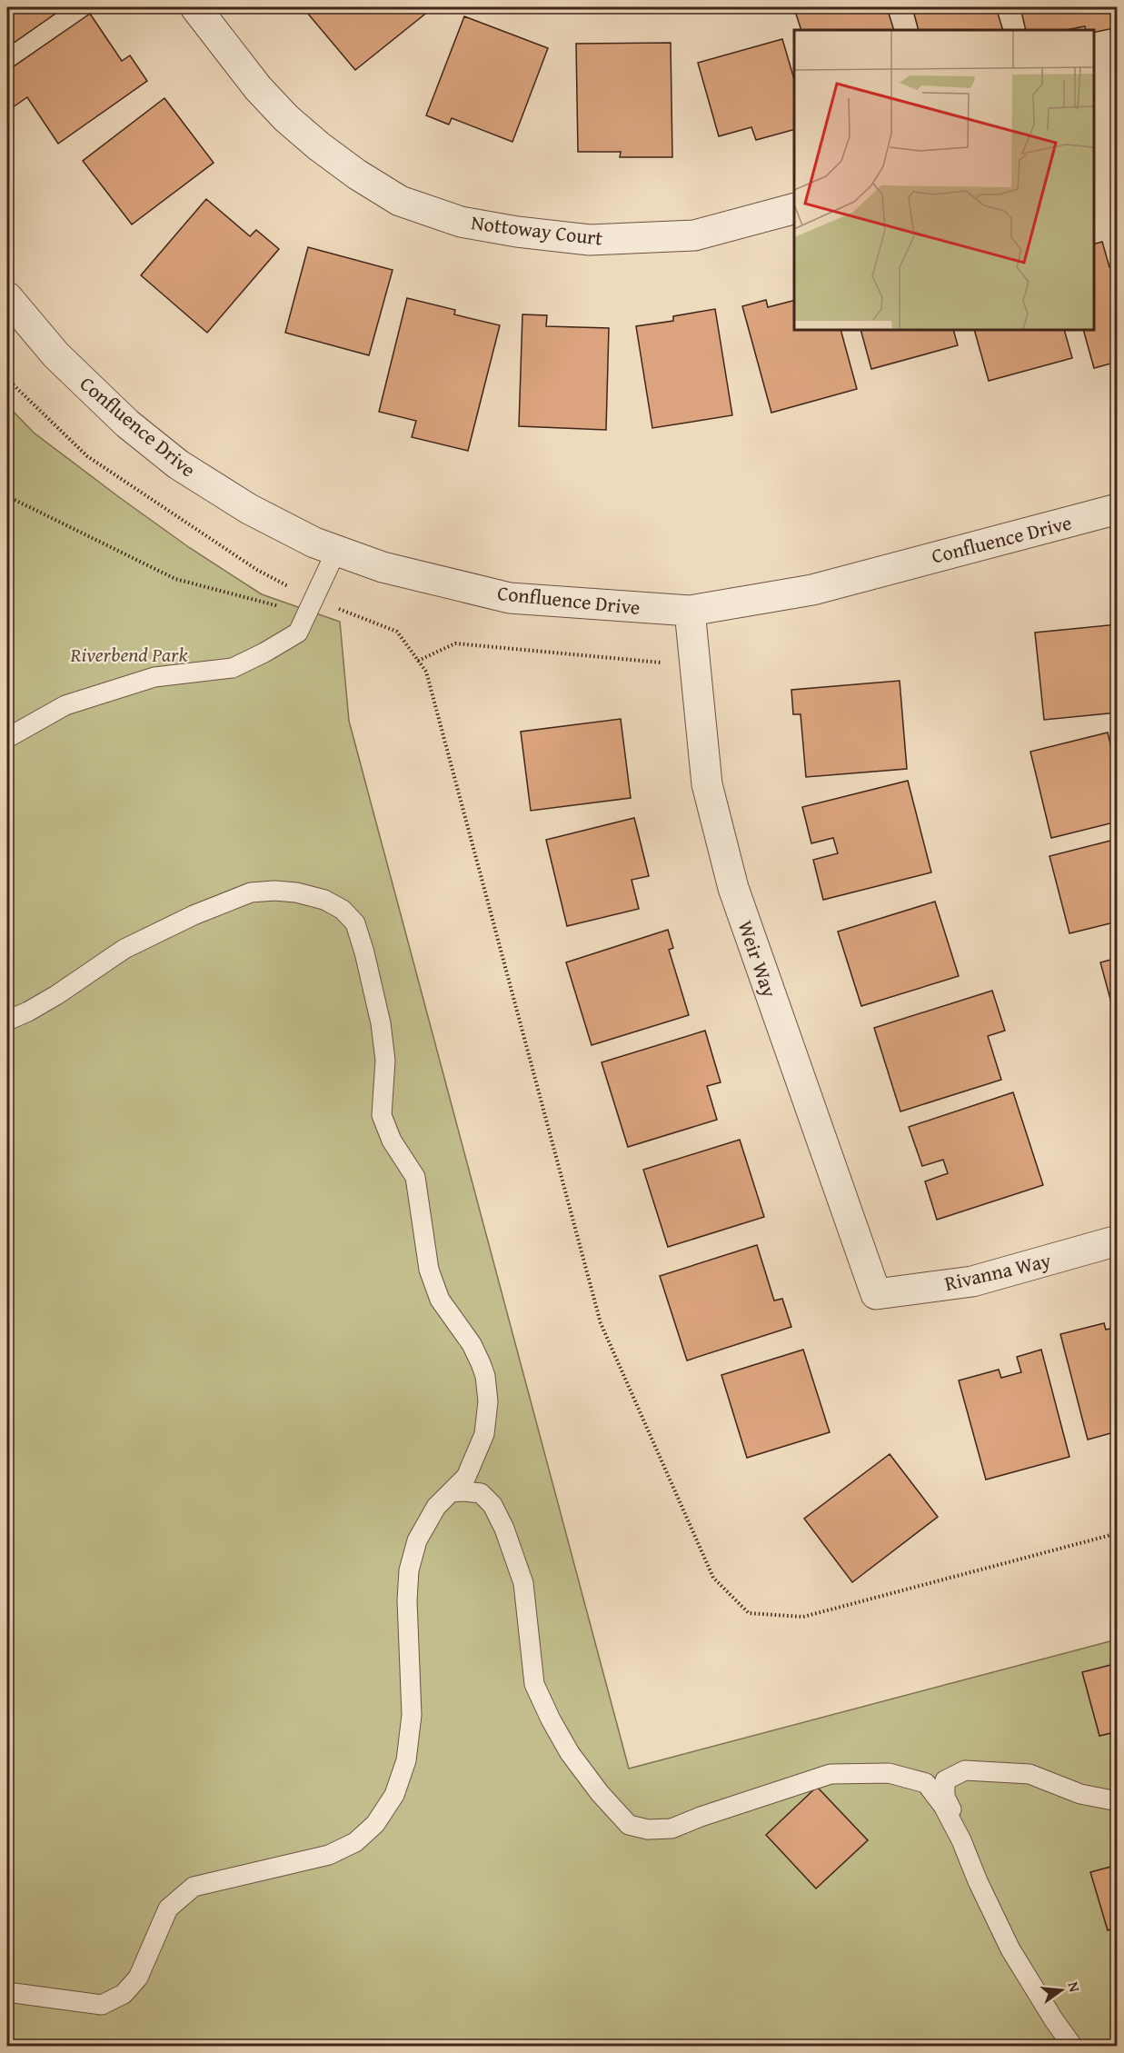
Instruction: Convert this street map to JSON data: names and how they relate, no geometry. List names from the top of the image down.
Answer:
{
  "streets": {
    "street": [
      "Nottoway Court",
      "Confluence Drive",
      "Weir Way",
      "Rivanna Way"
    ]
  },
  "crossings": [
    ["Confluence Drive", "Weir Way"],
    ["Weir Way", "Rivanna Way"]
  ],
  "parks": ["Riverbend Park"],
  "north": "right"
}
